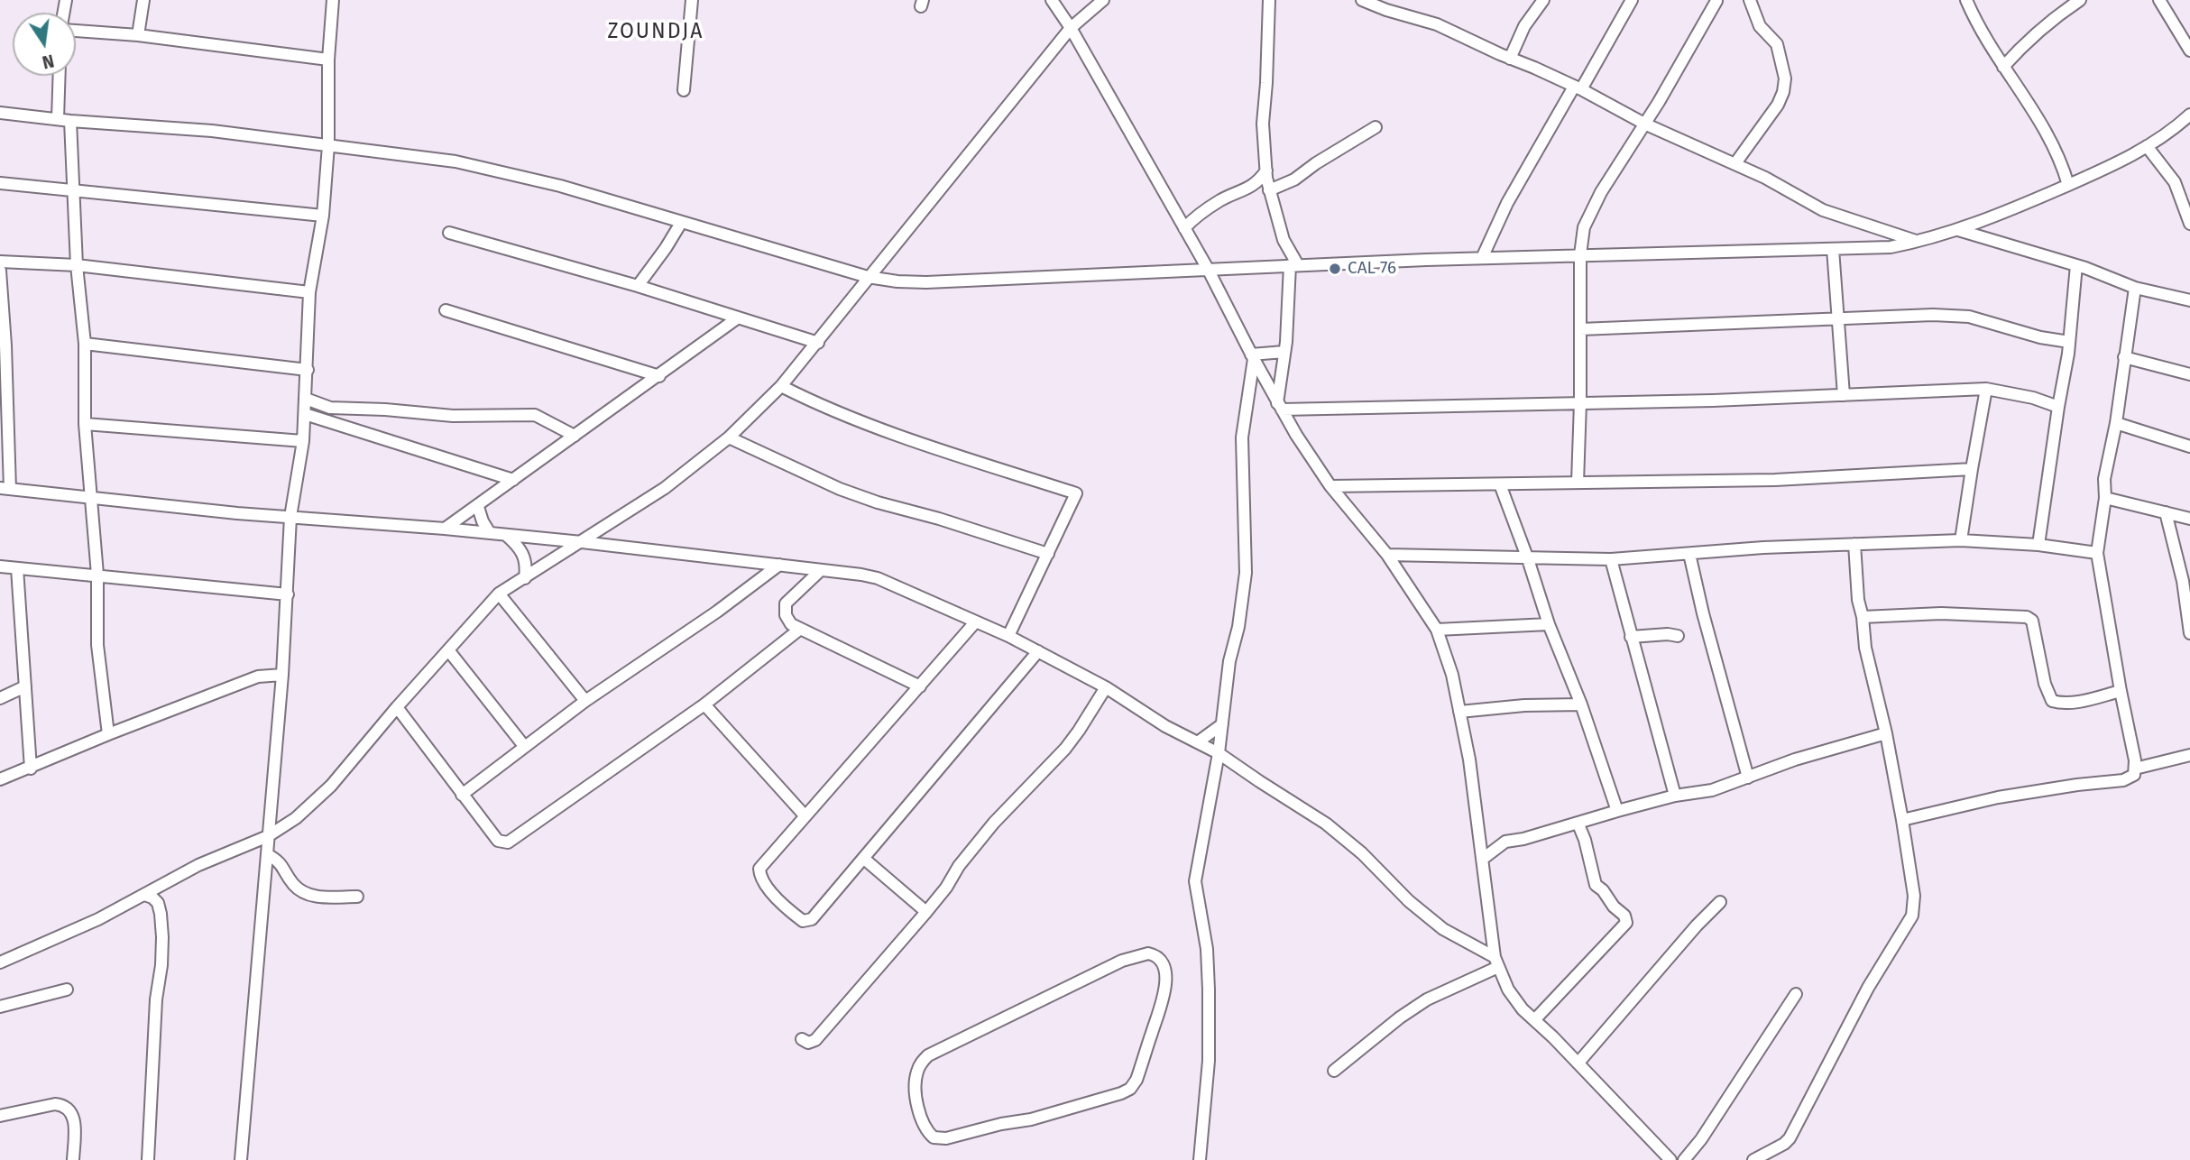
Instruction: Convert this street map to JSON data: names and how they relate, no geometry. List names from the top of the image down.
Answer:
{
  "districts": ["ZOUNDJA"],
  "places": ["CAL 76"],
  "north": "bottom"
}
